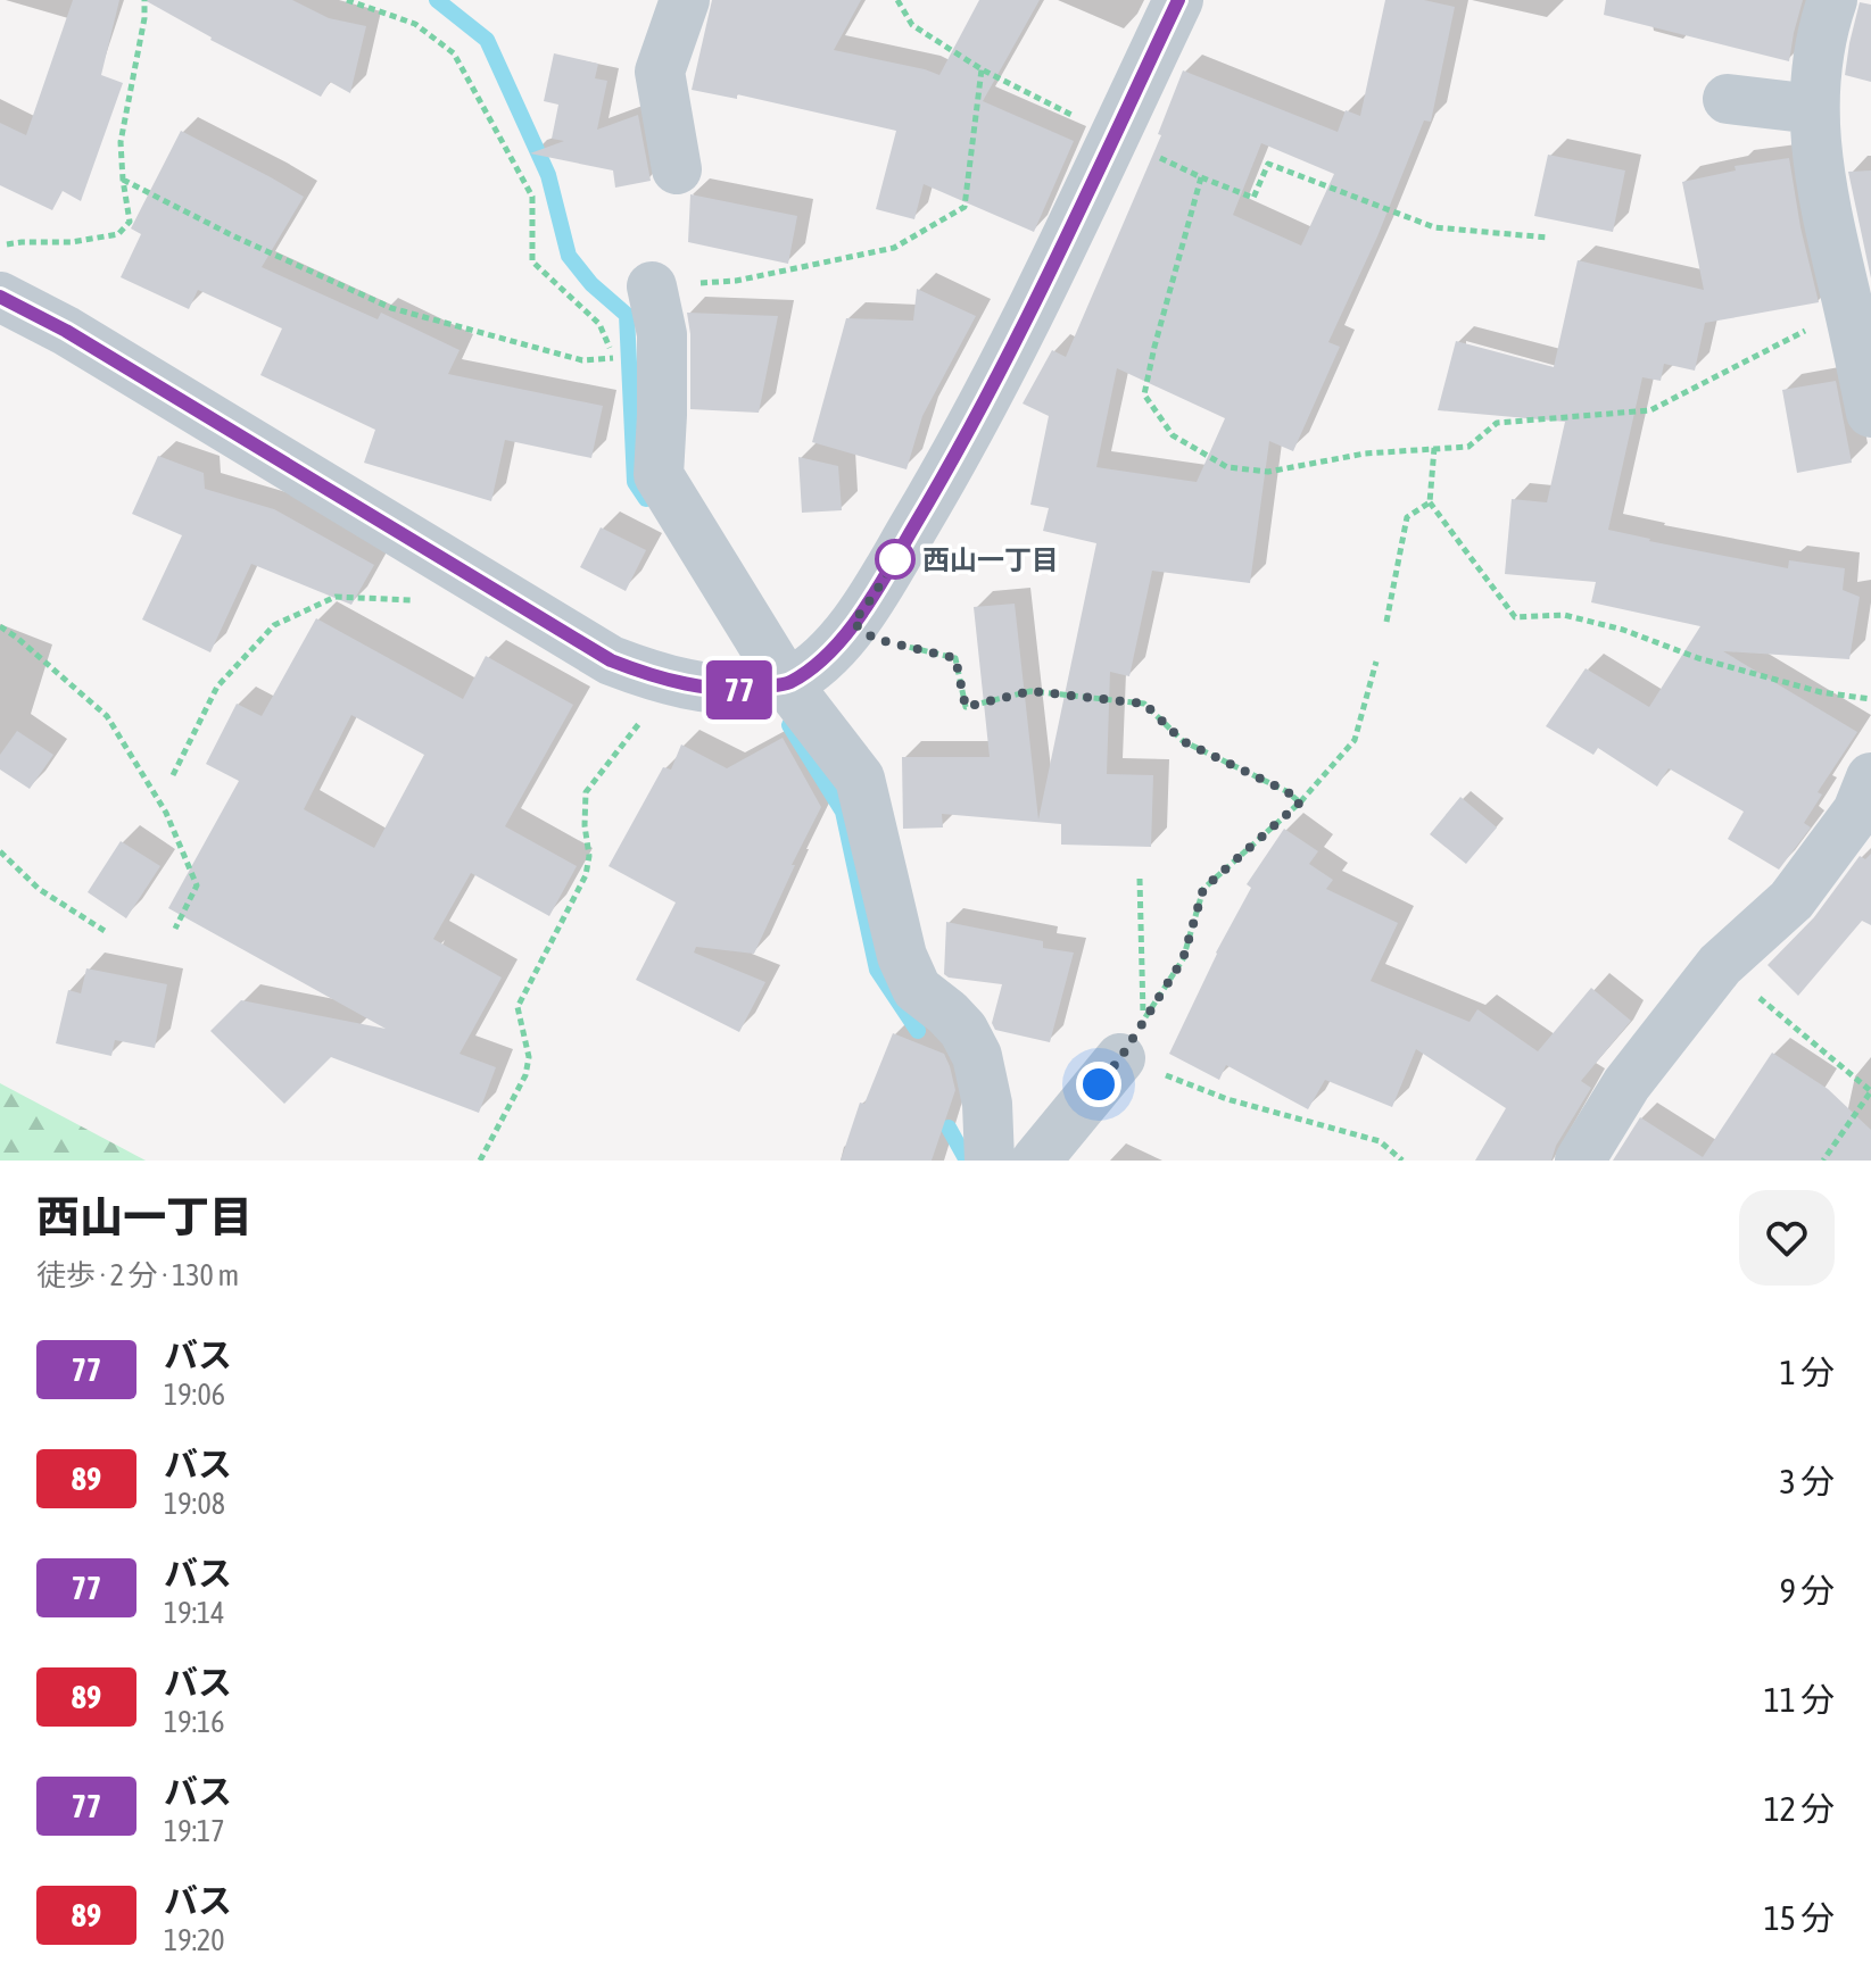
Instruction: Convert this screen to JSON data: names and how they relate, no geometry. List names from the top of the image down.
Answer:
{
  "places": ["西山一丁目"],
  "lines": ["bus line 77"],
  "page": {
    "on_map": "77",
    "heading": ["西山一丁目", "徒歩 · 2 分 · 130 m"],
    "list": [
      {
        "mark": "77",
        "name": "バス",
        "note": "19:06",
        "value": "1 分"
      },
      {
        "mark": "89",
        "name": "バス",
        "note": "19:08",
        "value": "3 分"
      },
      {
        "mark": "77",
        "name": "バス",
        "note": "19:14",
        "value": "9 分"
      },
      {
        "mark": "89",
        "name": "バス",
        "note": "19:16",
        "value": "11 分"
      },
      {
        "mark": "77",
        "name": "バス",
        "note": "19:17",
        "value": "12 分"
      },
      {
        "mark": "89",
        "name": "バス",
        "note": "19:20",
        "value": "15 分"
      }
    ]
  }
}
